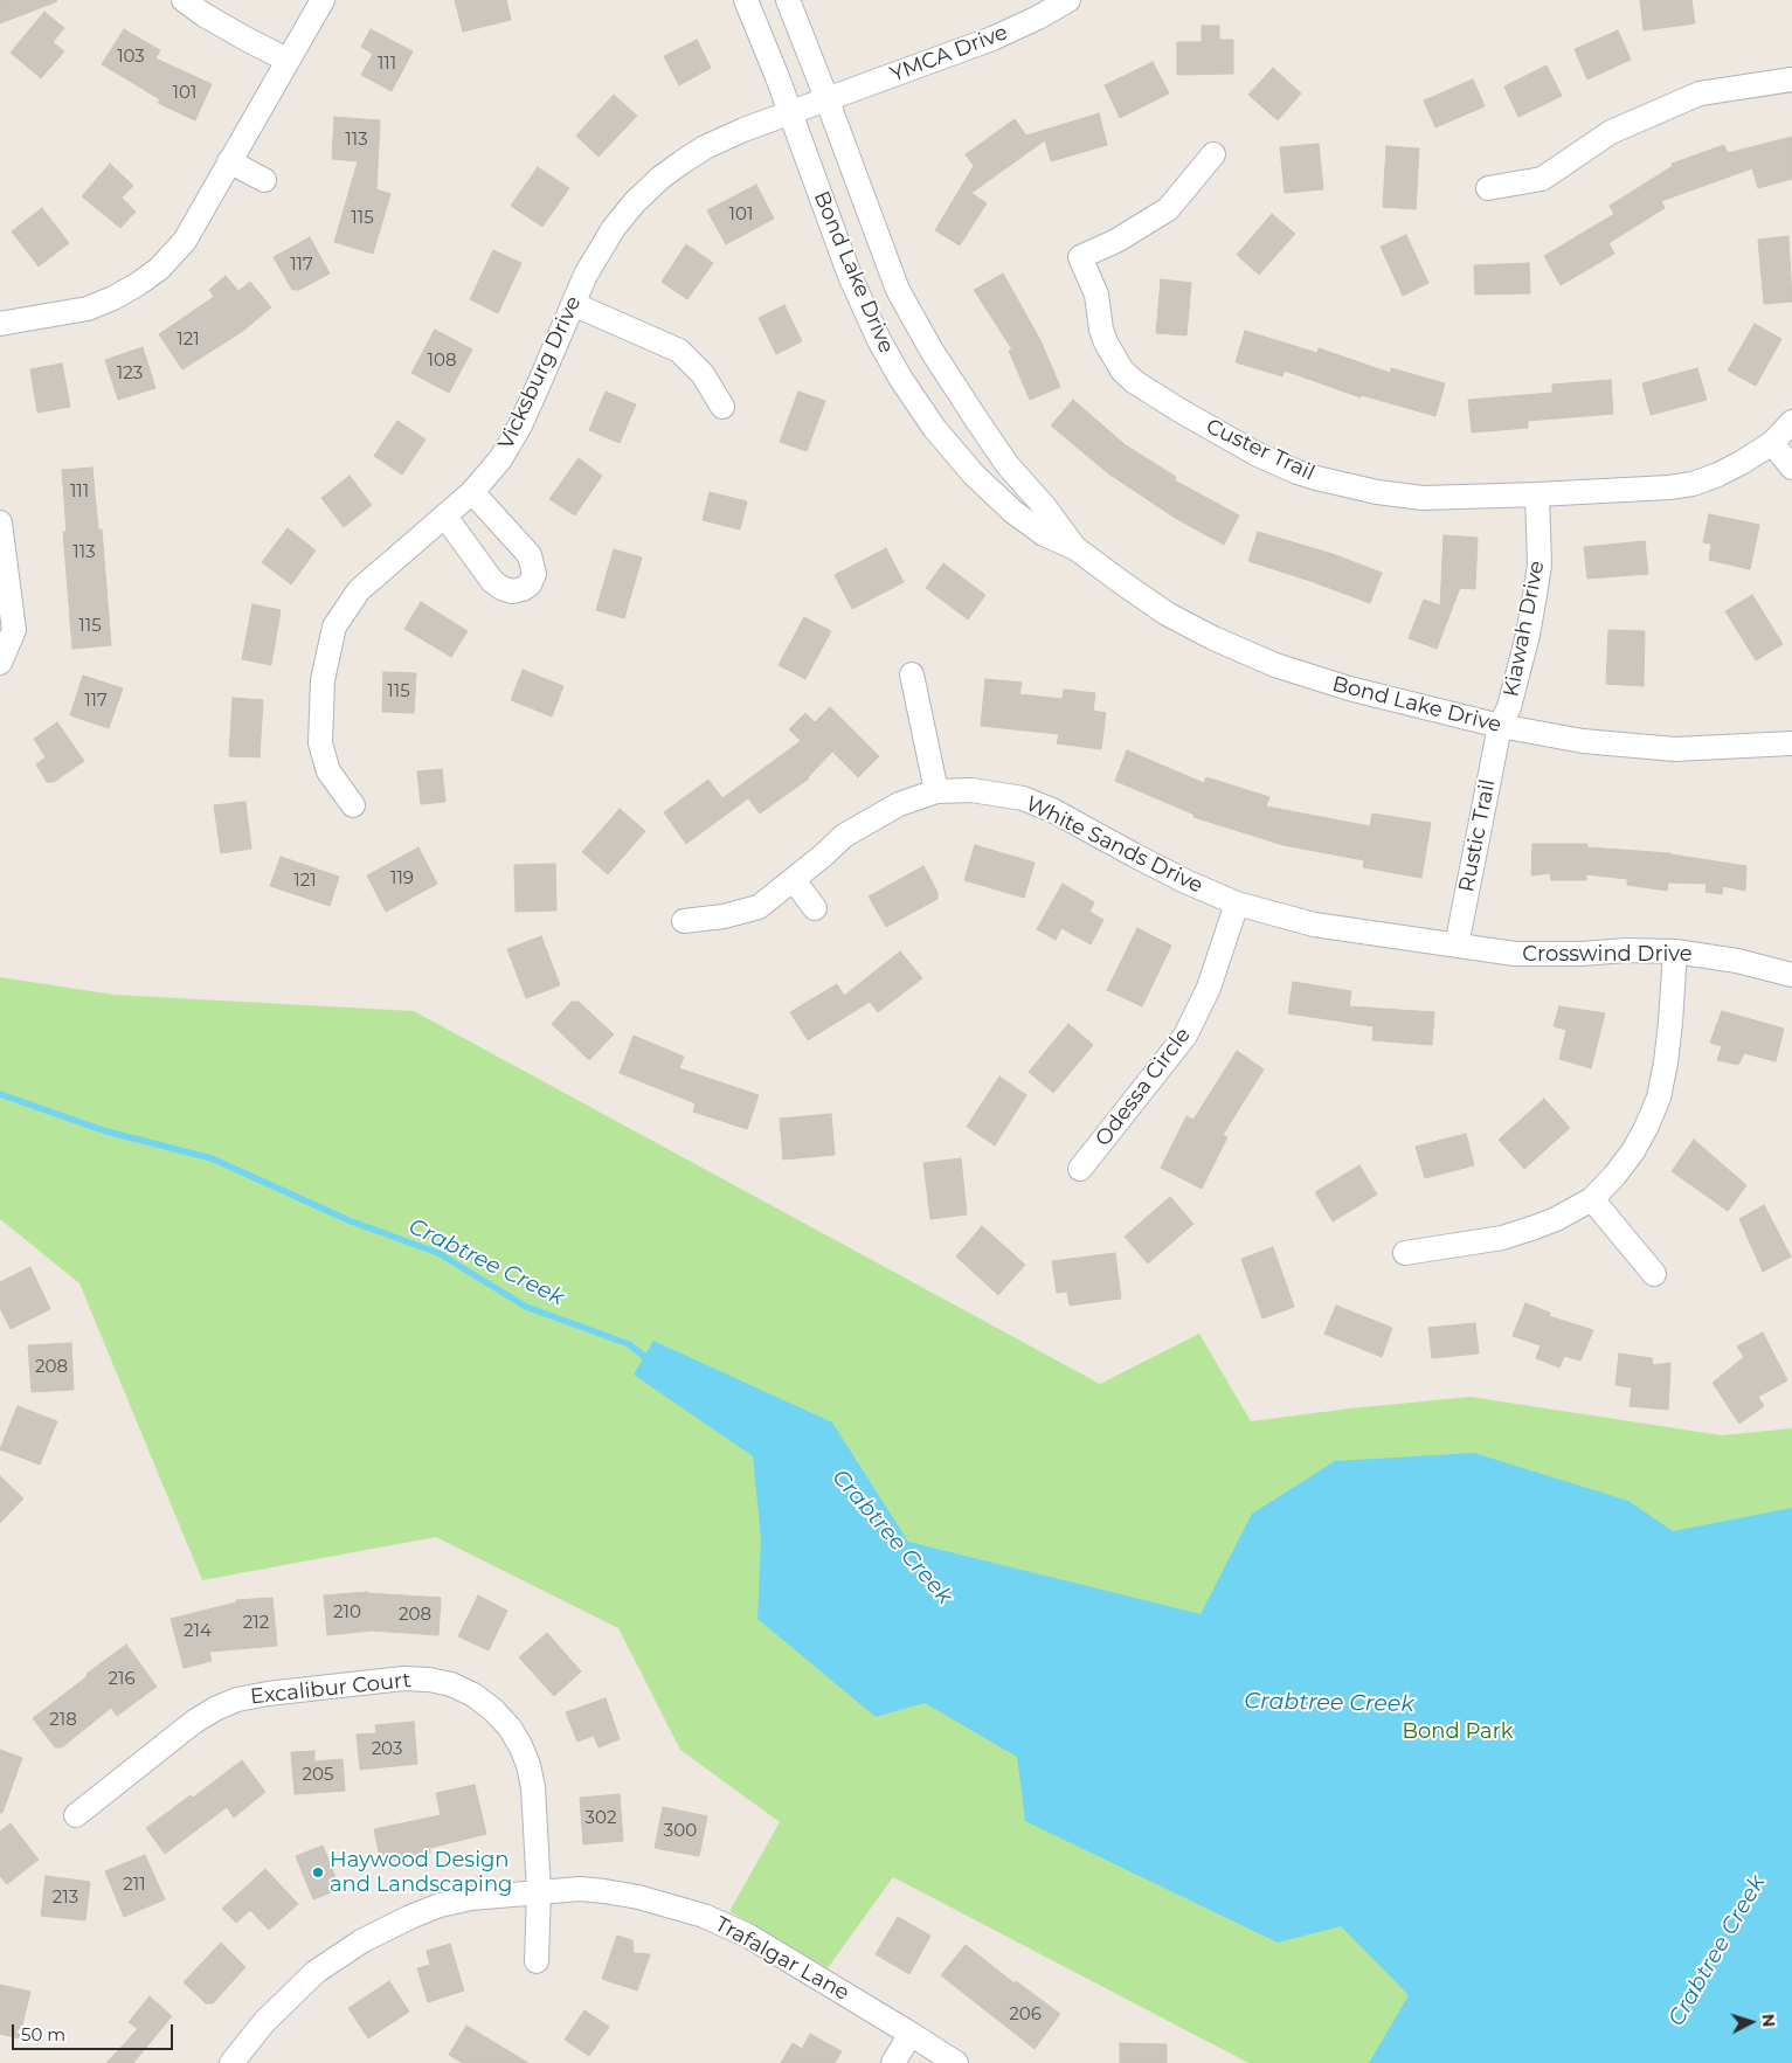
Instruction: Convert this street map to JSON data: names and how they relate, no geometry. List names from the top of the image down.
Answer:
{
  "streets": {
    "street": [
      "YMCA Drive",
      "Bond Lake Drive",
      "Vicksburg Drive",
      "Custer Trail",
      "Kiawah Drive",
      "Rustic Trail",
      "White Sands Drive",
      "Crosswind Drive",
      "Odessa Circle",
      "Excalibur Court",
      "Trafalgar Lane"
    ]
  },
  "crossings": [
    ["YMCA Drive", "Bond Lake Drive"],
    ["YMCA Drive", "Vicksburg Drive"],
    ["Bond Lake Drive", "Vicksburg Drive"],
    ["Bond Lake Drive", "Kiawah Drive"],
    ["Bond Lake Drive", "Rustic Trail"],
    ["Custer Trail", "Kiawah Drive"],
    ["Kiawah Drive", "Rustic Trail"],
    ["Rustic Trail", "White Sands Drive"],
    ["Rustic Trail", "Crosswind Drive"],
    ["White Sands Drive", "Crosswind Drive"],
    ["White Sands Drive", "Odessa Circle"],
    ["Excalibur Court", "Trafalgar Lane"]
  ],
  "water": ["Crabtree Creek"],
  "parks": ["Bond Park"],
  "places": ["Haywood Design and Landscaping"],
  "house_numbers": [
    "103",
    "111",
    "101",
    "113",
    "101",
    "115",
    "117",
    "121",
    "108",
    "123",
    "111",
    "113",
    "115",
    "115",
    "117",
    "119",
    "121",
    "208",
    "210",
    "208",
    "212",
    "214",
    "216",
    "218",
    "203",
    "205",
    "302",
    "300",
    "211",
    "213",
    "206"
  ],
  "scale_bar": "50 m",
  "north": "right"
}
